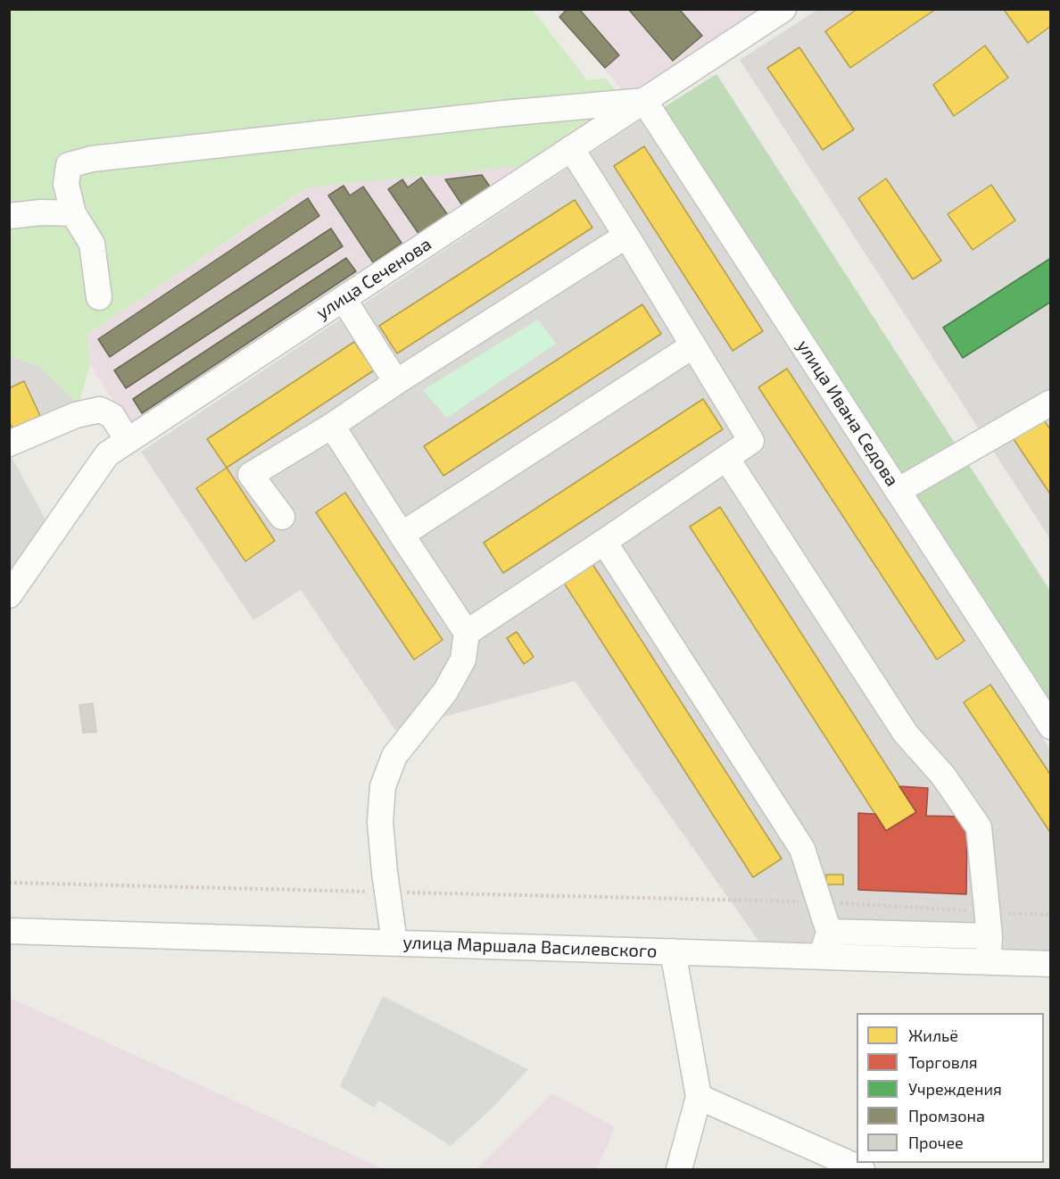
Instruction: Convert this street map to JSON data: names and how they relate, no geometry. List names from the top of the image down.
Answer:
{
  "streets": {
    "street": ["улица Сеченова", "улица Ивана Седова", "улица Маршала Василевского"]
  },
  "crossings": [
    ["улица Сеченова", "улица Ивана Седова"]
  ],
  "legend": [
    "Жильё",
    "Торговля",
    "Учреждения",
    "Промзона",
    "Прочее"
  ]
}
